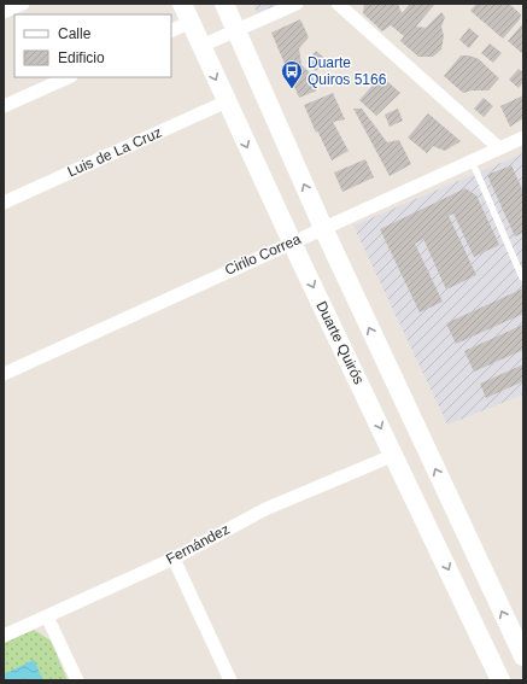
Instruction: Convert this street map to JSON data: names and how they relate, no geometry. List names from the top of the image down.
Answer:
{
  "streets": {
    "main road": ["Duarte Quirós"],
    "street": ["Luis de La Cruz", "Cirilo Correa", "Fernández"]
  },
  "crossings": [
    ["Luis de La Cruz", "Duarte Quirós"],
    ["Cirilo Correa", "Duarte Quirós"],
    ["Duarte Quirós", "Fernández"]
  ],
  "places": {
    "bus stop": ["Duarte Quiros 5166"]
  },
  "legend": ["Calle", "Edificio"]
}
